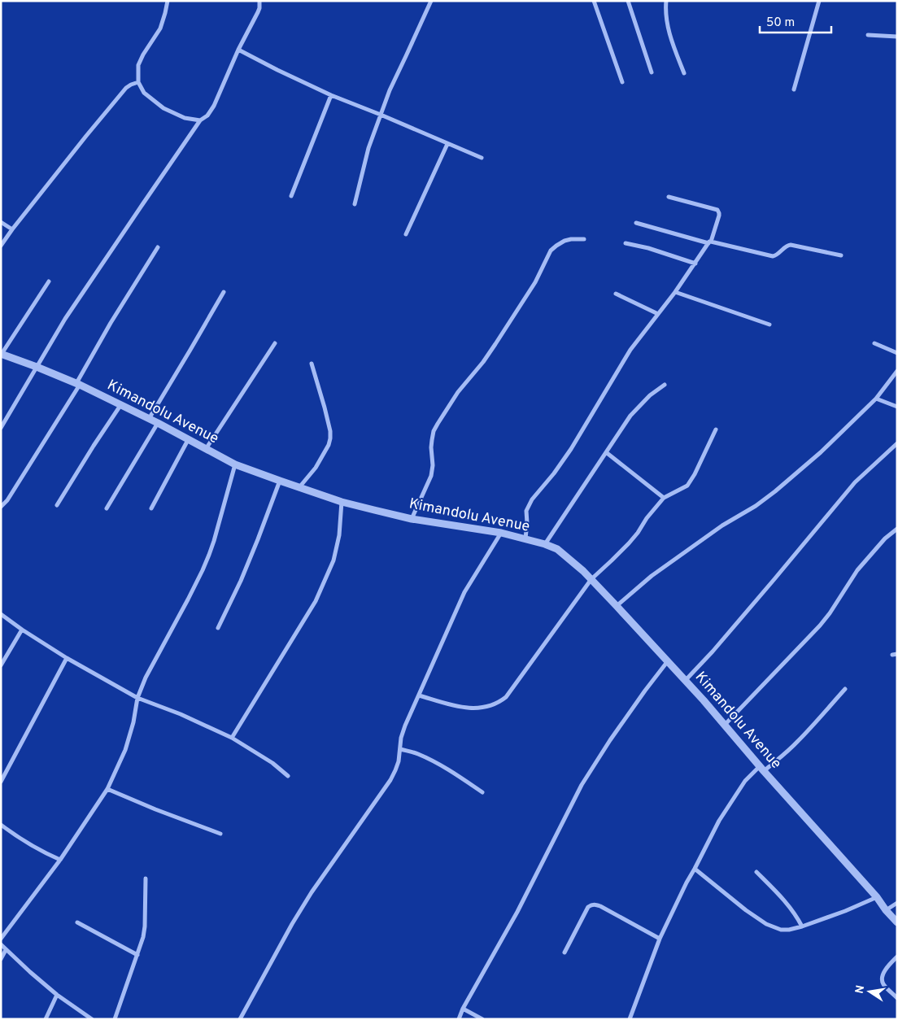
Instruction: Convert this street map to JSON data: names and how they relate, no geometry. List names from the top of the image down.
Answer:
{
  "streets": {
    "street": ["Kimandolu Avenue"]
  },
  "scale_bar": "50 m",
  "north": "left"
}
